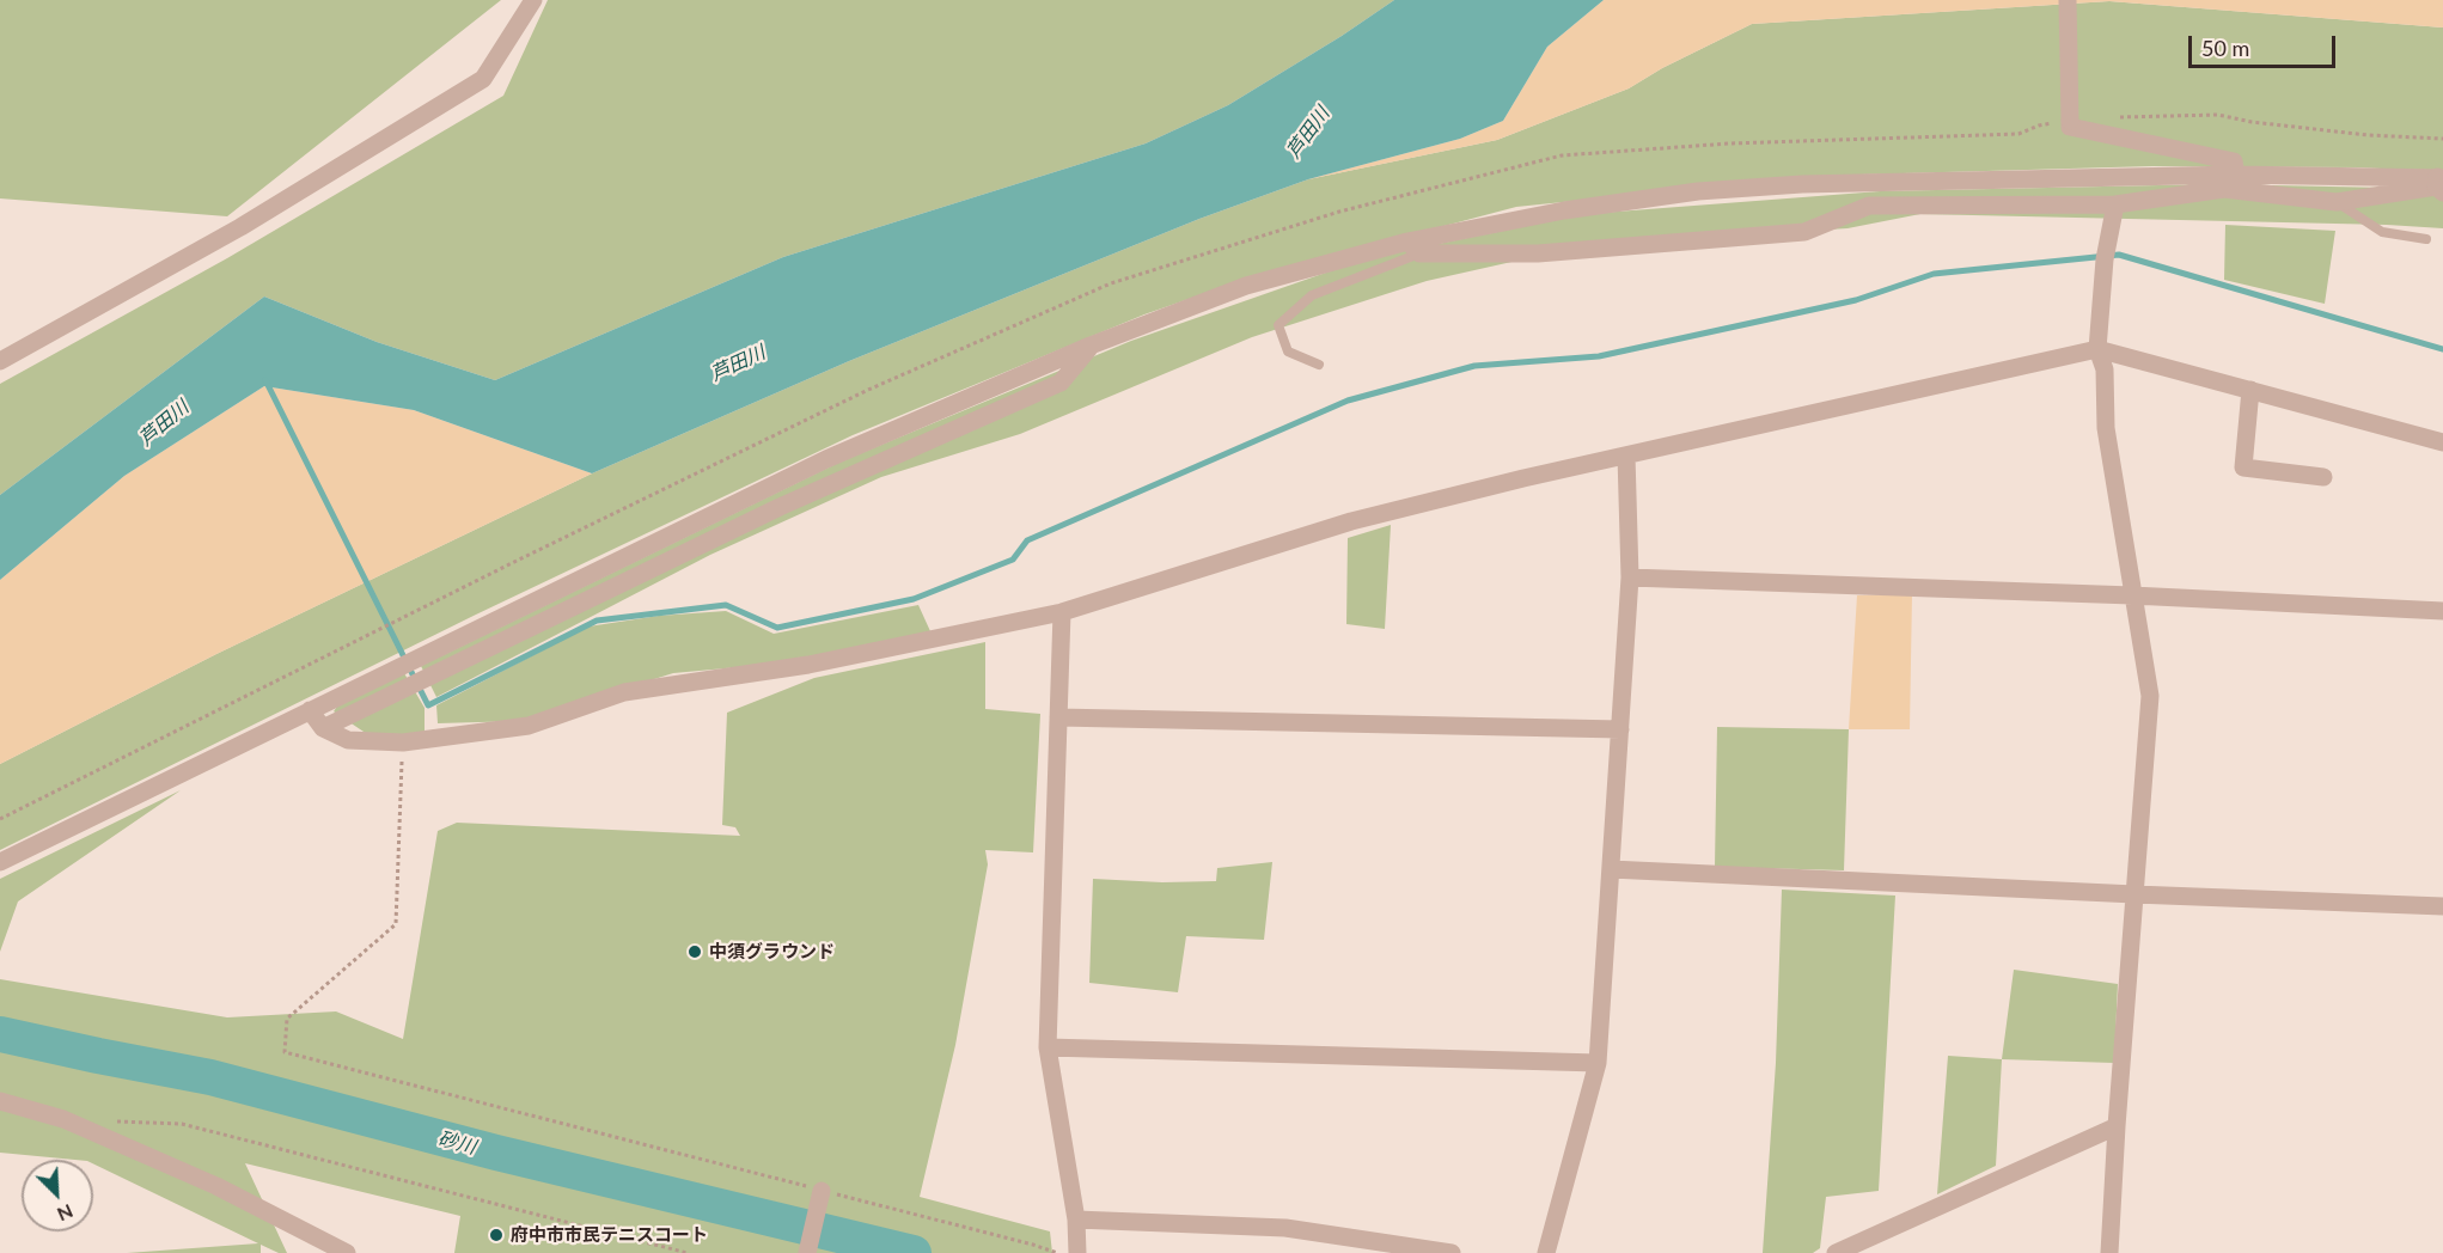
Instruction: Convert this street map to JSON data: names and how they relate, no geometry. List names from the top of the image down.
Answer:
{
  "water": ["芦田川", "砂川"],
  "places": ["中須グラウンド", "府中市市民テニスコート"],
  "scale_bar": "50 m",
  "north": "bottom right"
}
